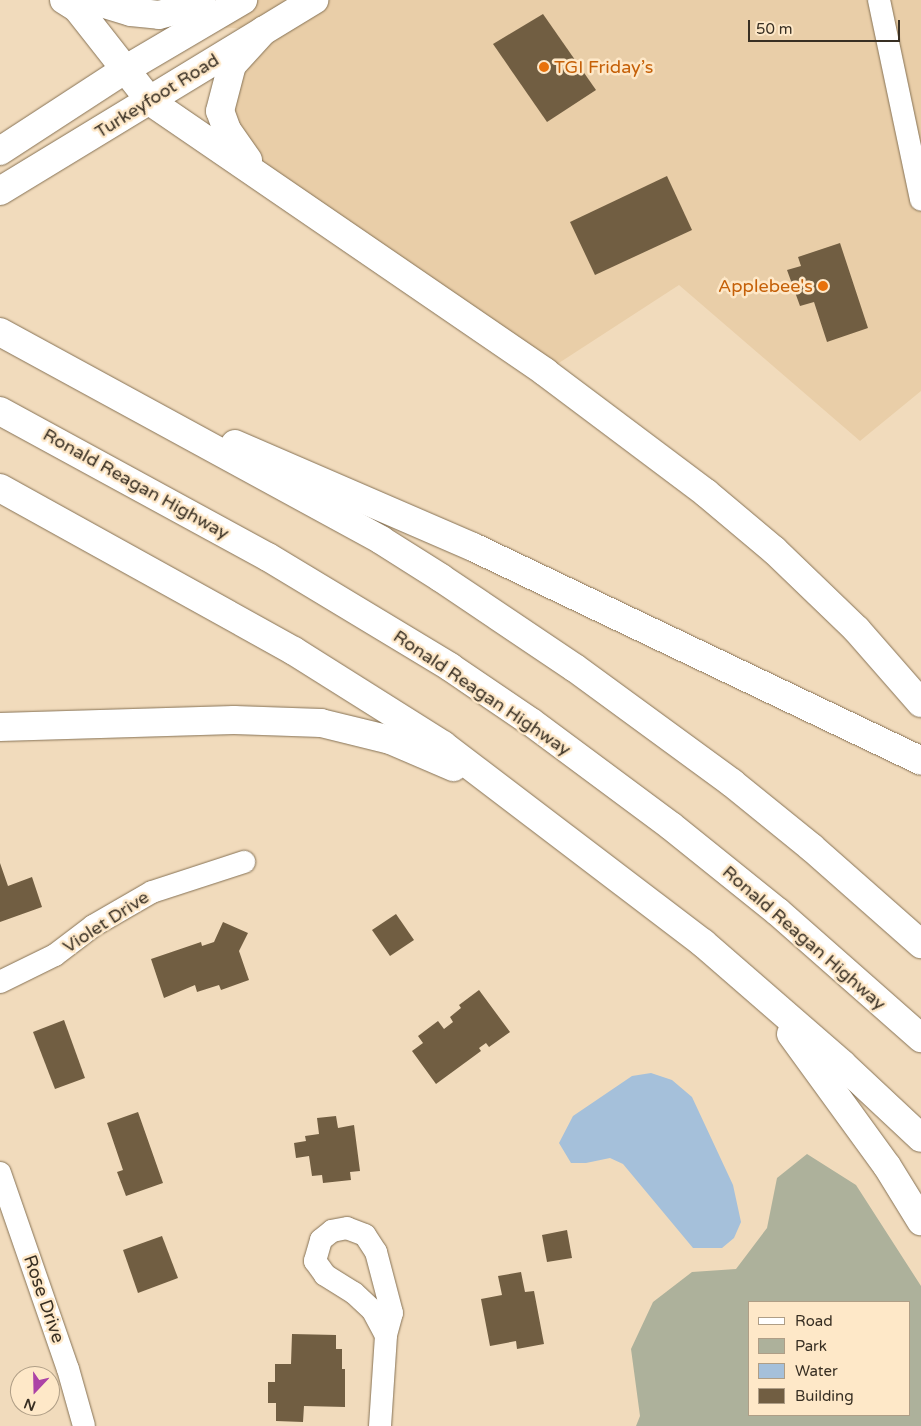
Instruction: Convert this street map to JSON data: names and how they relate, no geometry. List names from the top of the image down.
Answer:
{
  "streets": {
    "main road": ["Turkeyfoot Road", "Ronald Reagan Highway"],
    "street": ["Violet Drive", "Rose Drive"]
  },
  "places": ["TGI Friday’s", "Applebee's"],
  "legend": [
    "Road",
    "Park",
    "Water",
    "Building"
  ],
  "scale_bar": "50 m",
  "north": "bottom"
}
